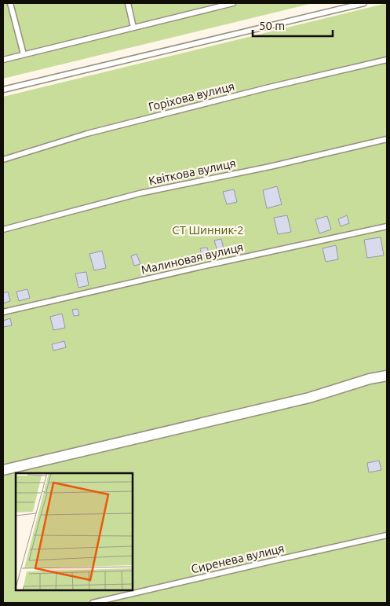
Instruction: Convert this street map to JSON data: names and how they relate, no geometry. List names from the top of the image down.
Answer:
{
  "streets": {
    "lane": [
      "Горіхова вулиця",
      "Квіткова вулиця",
      "Малиновая вулиця",
      "Сиренева вулиця"
    ]
  },
  "parks": ["СТ Шинник-2"],
  "scale_bar": "50 m"
}
